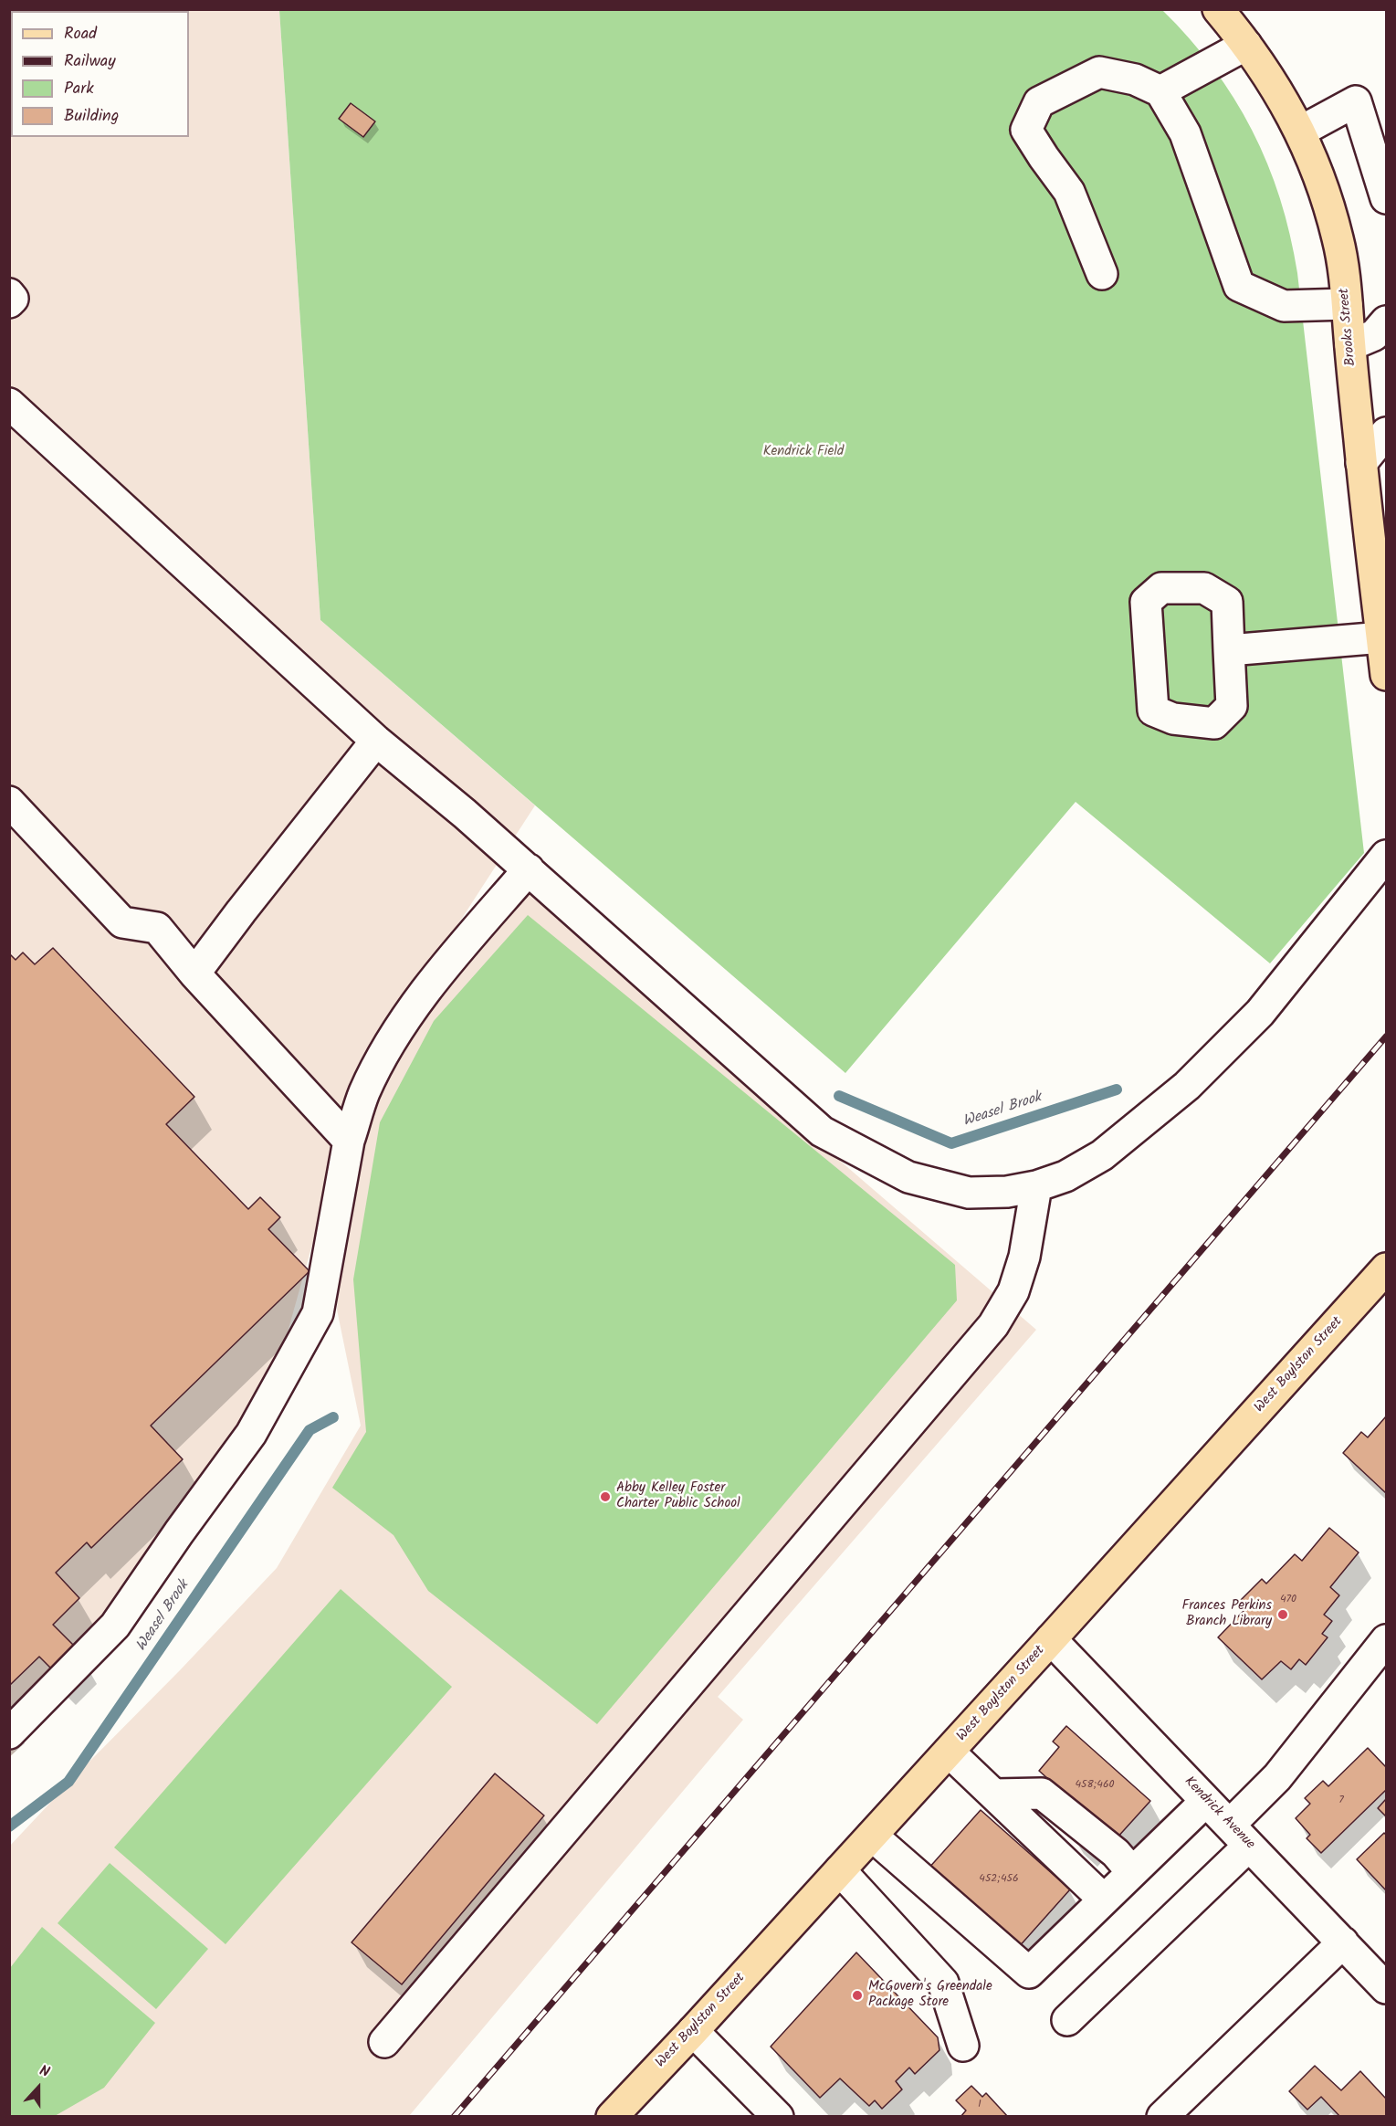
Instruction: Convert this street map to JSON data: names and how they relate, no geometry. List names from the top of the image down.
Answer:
{
  "streets": {
    "main road": ["Brooks Street", "West Boylston Street"],
    "street": ["Kendrick Avenue"]
  },
  "crossings": [
    ["West Boylston Street", "Kendrick Avenue"]
  ],
  "water": ["Weasel Brook"],
  "parks": ["Kendrick Field"],
  "places": ["Abby Kelley Foster Charter Public School", "Frances Perkins Branch Library", "McGovern's Greendale Package Store"],
  "house_numbers": [
    "470",
    "458;460",
    "7",
    "452;456",
    "1"
  ],
  "legend": [
    "Road",
    "Railway",
    "Park",
    "Building"
  ],
  "north": "top"
}
